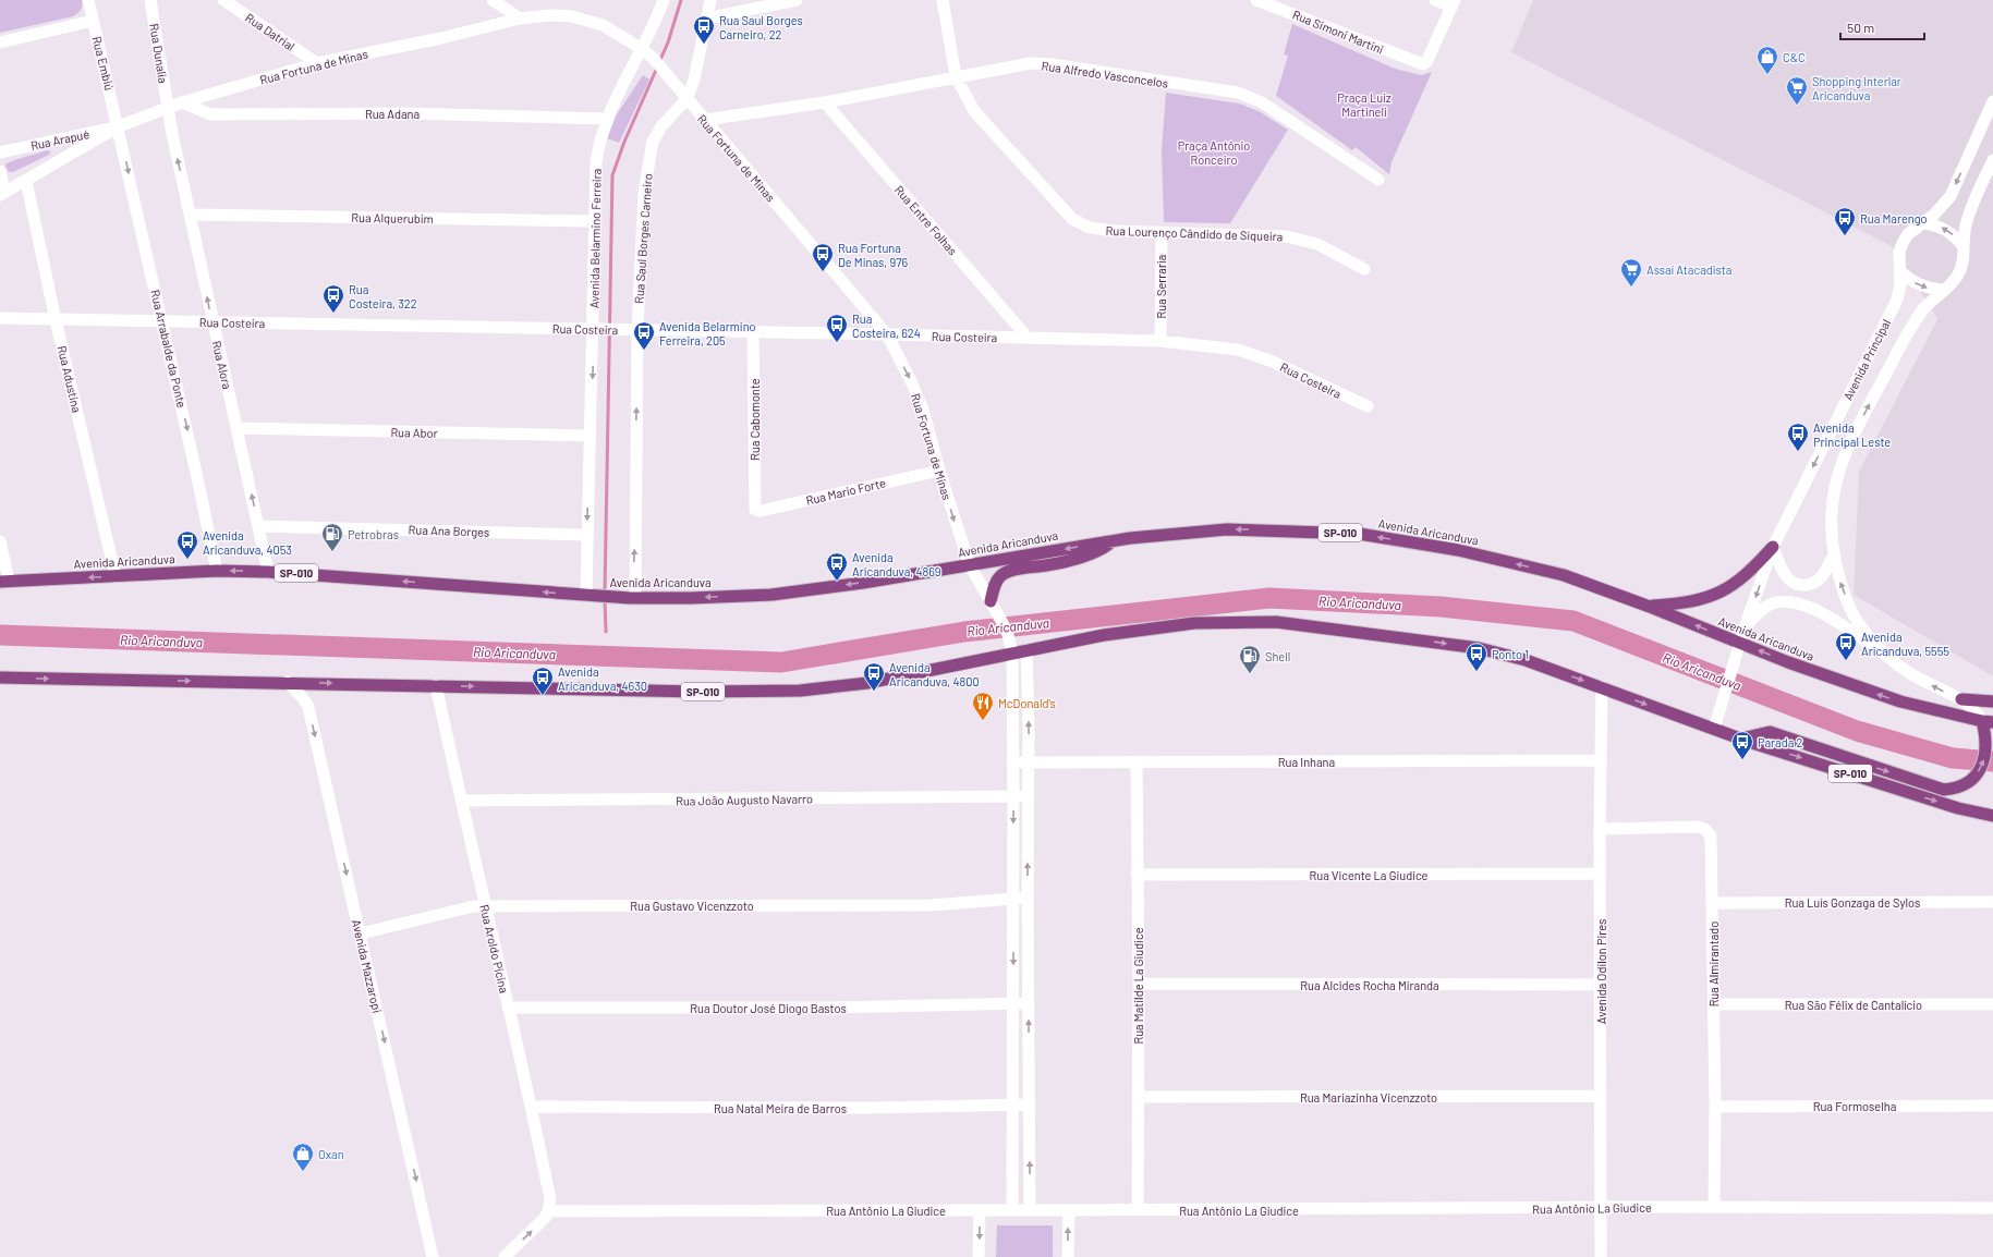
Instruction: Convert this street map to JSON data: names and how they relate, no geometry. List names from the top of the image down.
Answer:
{
  "streets": {
    "highway": ["Avenida Aricanduva", "SP-010"],
    "street": [
      "Rua Datrial",
      "Rua Simoni Martini",
      "Rua Dunalia",
      "Rua Embiú",
      "Rua Fortuna de Minas",
      "Rua Alfredo Vasconcelos",
      "Rua Adana",
      "Rua Arapué",
      "Rua Alquerubim",
      "Rua Entre Folhas",
      "Rua Lourenço Cândido de Siqueira",
      "Avenida Belarmino Ferreira",
      "Rua Saul Borges Carneiro",
      "Rua Serraria",
      "Rua Costeira",
      "Rua Arrabalde da Ponte",
      "Avenida Principal",
      "Rua Alora",
      "Rua Adustina",
      "Rua Cabomonte",
      "Rua Abor",
      "Rua Mario Forte",
      "Rua Ana Borges",
      "Rua Inhana",
      "Rua João Augusto Navarro",
      "Rua Vicente La Giudice",
      "Rua Luís Gonzaga de Sylos",
      "Rua Gustavo Vicenzzoto",
      "Rua Aroldo Picina",
      "Rua Almirantado",
      "Avenida Mazzaropi",
      "Avenida Odilon Pires",
      "Rua Alcides Rocha Miranda",
      "Rua Matilde La Giudice",
      "Rua São Félix de Cantalício",
      "Rua Doutor José Diogo Bastos",
      "Rua Mariazinha Vicenzzoto",
      "Rua Formoselha",
      "Rua Natal Meira de Barros",
      "Rua Antônio La Giudice"
    ]
  },
  "crossings": [
    ["Rua Datrial", "Rua Fortuna de Minas"],
    ["Rua Dunalia", "Rua Fortuna de Minas"],
    ["Rua Dunalia", "Rua Alora"],
    ["Rua Embiú", "Rua Fortuna de Minas"],
    ["Rua Embiú", "Rua Arapué"],
    ["Rua Embiú", "Rua Arrabalde da Ponte"],
    ["Rua Fortuna de Minas", "Rua Alfredo Vasconcelos"],
    ["Rua Fortuna de Minas", "Rua Adana"],
    ["Rua Fortuna de Minas", "Rua Arapué"],
    ["Rua Fortuna de Minas", "Avenida Belarmino Ferreira"],
    ["Rua Fortuna de Minas", "Rua Saul Borges Carneiro"],
    ["Rua Fortuna de Minas", "Rua Costeira"],
    ["Rua Fortuna de Minas", "Rua Arrabalde da Ponte"],
    ["Rua Fortuna de Minas", "Rua Alora"],
    ["Rua Fortuna de Minas", "Rua Adustina"],
    ["Rua Fortuna de Minas", "Rua Mario Forte"],
    ["Rua Fortuna de Minas", "Avenida Aricanduva"],
    ["Rua Fortuna de Minas", "SP-010"],
    ["Rua Fortuna de Minas", "Rua Inhana"],
    ["Rua Fortuna de Minas", "Rua João Augusto Navarro"],
    ["Rua Fortuna de Minas", "Rua Gustavo Vicenzzoto"],
    ["Rua Fortuna de Minas", "Rua Doutor José Diogo Bastos"],
    ["Rua Fortuna de Minas", "Rua Natal Meira de Barros"],
    ["Rua Fortuna de Minas", "Rua Antônio La Giudice"],
    ["Rua Alfredo Vasconcelos", "Rua Entre Folhas"],
    ["Rua Alfredo Vasconcelos", "Rua Lourenço Cândido de Siqueira"],
    ["Rua Adana", "Avenida Belarmino Ferreira"],
    ["Rua Arapué", "Rua Arrabalde da Ponte"],
    ["Rua Alquerubim", "Avenida Belarmino Ferreira"],
    ["Rua Alquerubim", "Rua Alora"],
    ["Rua Entre Folhas", "Rua Costeira"],
    ["Rua Lourenço Cândido de Siqueira", "Rua Serraria"],
    ["Avenida Belarmino Ferreira", "Rua Costeira"],
    ["Avenida Belarmino Ferreira", "Rua Abor"],
    ["Avenida Belarmino Ferreira", "Rua Ana Borges"],
    ["Avenida Belarmino Ferreira", "Avenida Aricanduva"],
    ["Rua Saul Borges Carneiro", "Rua Costeira"],
    ["Rua Saul Borges Carneiro", "Avenida Aricanduva"],
    ["Rua Serraria", "Rua Costeira"],
    ["Rua Costeira", "Rua Arrabalde da Ponte"],
    ["Rua Costeira", "Rua Alora"],
    ["Rua Costeira", "Rua Adustina"],
    ["Rua Costeira", "Rua Cabomonte"],
    ["Rua Arrabalde da Ponte", "Avenida Aricanduva"],
    ["Avenida Principal", "Avenida Aricanduva"],
    ["Avenida Principal", "SP-010"],
    ["Rua Alora", "Rua Abor"],
    ["Rua Alora", "Rua Ana Borges"],
    ["Rua Alora", "Avenida Aricanduva"],
    ["Rua Adustina", "Avenida Aricanduva"],
    ["Rua Cabomonte", "Rua Mario Forte"],
    ["SP-010", "Rua Aroldo Picina"],
    ["SP-010", "Avenida Mazzaropi"],
    ["SP-010", "Avenida Odilon Pires"],
    ["Rua Inhana", "Avenida Odilon Pires"],
    ["Rua Inhana", "Rua Matilde La Giudice"],
    ["Rua João Augusto Navarro", "Rua Aroldo Picina"],
    ["Rua Vicente La Giudice", "Avenida Odilon Pires"],
    ["Rua Vicente La Giudice", "Rua Matilde La Giudice"],
    ["Rua Luís Gonzaga de Sylos", "Rua Almirantado"],
    ["Rua Gustavo Vicenzzoto", "Rua Aroldo Picina"],
    ["Rua Gustavo Vicenzzoto", "Avenida Mazzaropi"],
    ["Rua Aroldo Picina", "Rua Doutor José Diogo Bastos"],
    ["Rua Aroldo Picina", "Rua Natal Meira de Barros"],
    ["Rua Aroldo Picina", "Rua Antônio La Giudice"],
    ["Rua Almirantado", "Avenida Odilon Pires"],
    ["Rua Almirantado", "Rua São Félix de Cantalício"],
    ["Rua Almirantado", "Rua Formoselha"],
    ["Rua Almirantado", "Rua Antônio La Giudice"],
    ["Avenida Odilon Pires", "Rua Alcides Rocha Miranda"],
    ["Avenida Odilon Pires", "Rua Mariazinha Vicenzzoto"],
    ["Avenida Odilon Pires", "Rua Antônio La Giudice"],
    ["Rua Alcides Rocha Miranda", "Rua Matilde La Giudice"],
    ["Rua Matilde La Giudice", "Rua Mariazinha Vicenzzoto"],
    ["Rua Matilde La Giudice", "Rua Antônio La Giudice"]
  ],
  "one_way": [
    "Rua Saul Borges Carneiro",
    "Rua Arrabalde da Ponte",
    "Rua Alora",
    "Avenida Mazzaropi"
  ],
  "water": ["Rio Aricanduva"],
  "parks": ["Praça Luiz Martineli", "Praça Antônio Ronceiro"],
  "places": {
    "bus stop": [
      "Rua Saul Borges Carneiro, 22",
      "Rua Marengo",
      "Rua Fortuna De Minas, 976",
      "Rua Costeira, 322",
      "Rua Costeira, 624",
      "Avenida Belarmino Ferreira, 205",
      "Avenida Principal Leste",
      "Avenida Aricanduva, 4053",
      "Avenida Aricanduva, 4869",
      "Avenida Aricanduva, 5555",
      "Ponto 1",
      "Avenida Aricanduva, 4800",
      "Avenida Aricanduva, 4630",
      "Parada 2"
    ],
    "shop": ["C&C", "Oxan"],
    "supermarket": ["Shopping Interlar Aricanduva", "Assaí Atacadista"],
    "fuel station": ["Petrobras", "Shell"],
    "restaurant": ["McDonald's"]
  },
  "scale_bar": "50 m"
}
